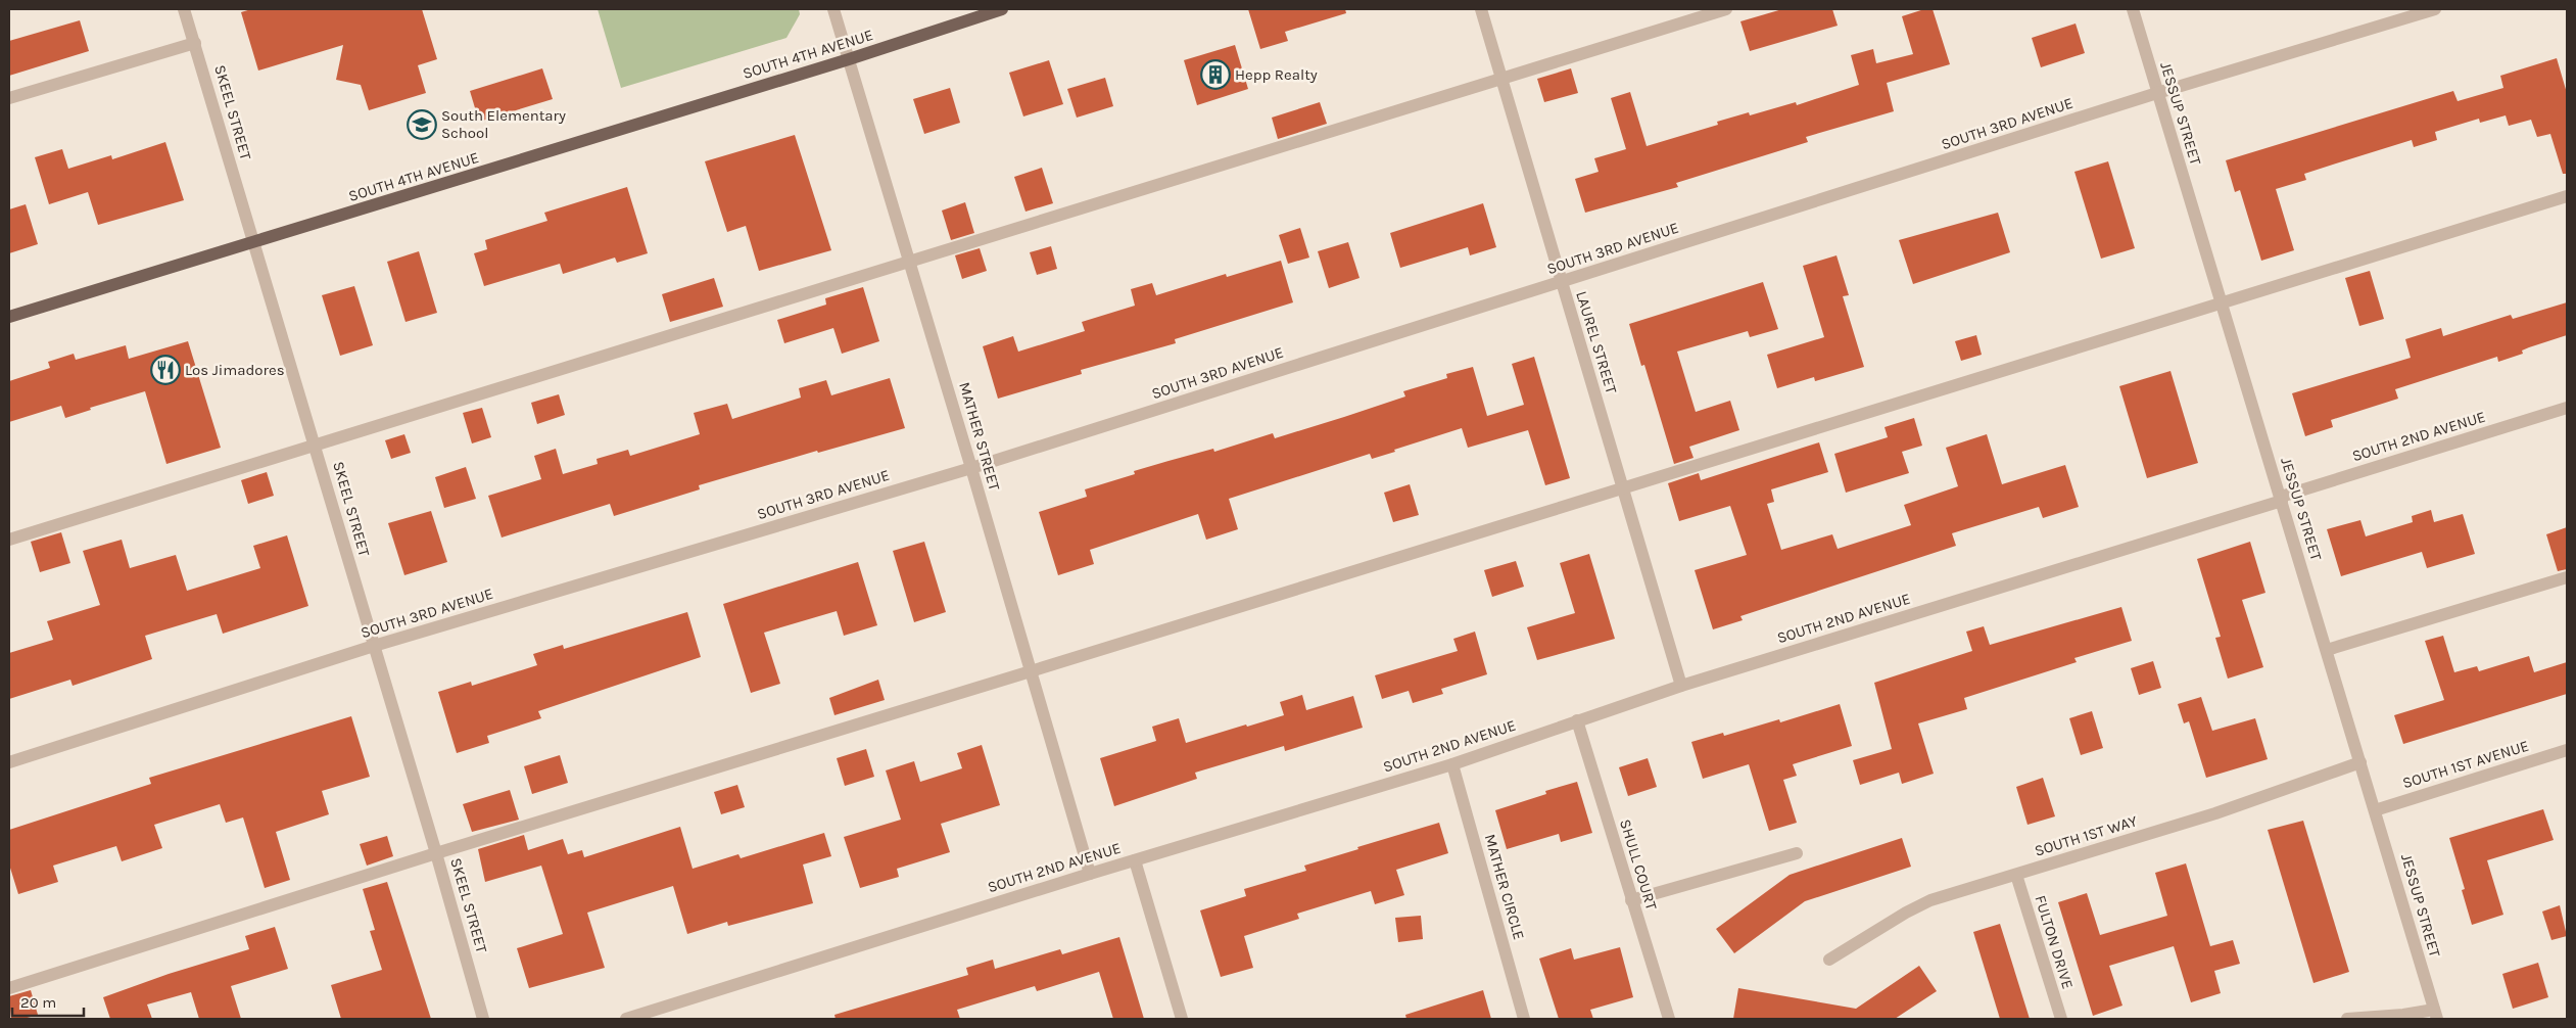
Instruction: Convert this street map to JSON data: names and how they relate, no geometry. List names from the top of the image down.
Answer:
{
  "streets": {
    "main road": ["SOUTH 4TH AVENUE"],
    "street": [
      "SKEEL STREET",
      "JESSUP STREET",
      "SOUTH 3RD AVENUE",
      "LAUREL STREET",
      "MATHER STREET",
      "SOUTH 2ND AVENUE",
      "SOUTH 1ST AVENUE",
      "SOUTH 1ST WAY",
      "SHULL COURT",
      "MATHER CIRCLE",
      "FULTON DRIVE"
    ]
  },
  "crossings": [
    ["SOUTH 4TH AVENUE", "SKEEL STREET"],
    ["SOUTH 4TH AVENUE", "MATHER STREET"],
    ["SKEEL STREET", "SOUTH 3RD AVENUE"],
    ["JESSUP STREET", "SOUTH 3RD AVENUE"],
    ["JESSUP STREET", "SOUTH 2ND AVENUE"],
    ["JESSUP STREET", "SOUTH 1ST AVENUE"],
    ["JESSUP STREET", "SOUTH 1ST WAY"],
    ["SOUTH 3RD AVENUE", "LAUREL STREET"],
    ["SOUTH 3RD AVENUE", "MATHER STREET"],
    ["LAUREL STREET", "SOUTH 2ND AVENUE"],
    ["MATHER STREET", "SOUTH 2ND AVENUE"],
    ["SOUTH 2ND AVENUE", "SHULL COURT"],
    ["SOUTH 2ND AVENUE", "MATHER CIRCLE"],
    ["SOUTH 1ST WAY", "FULTON DRIVE"]
  ],
  "places": {
    "building": ["Hepp Realty"],
    "school or university": ["South Elementary School"],
    "restaurant": ["Los Jimadores"]
  },
  "scale_bar": "20 m"
}
